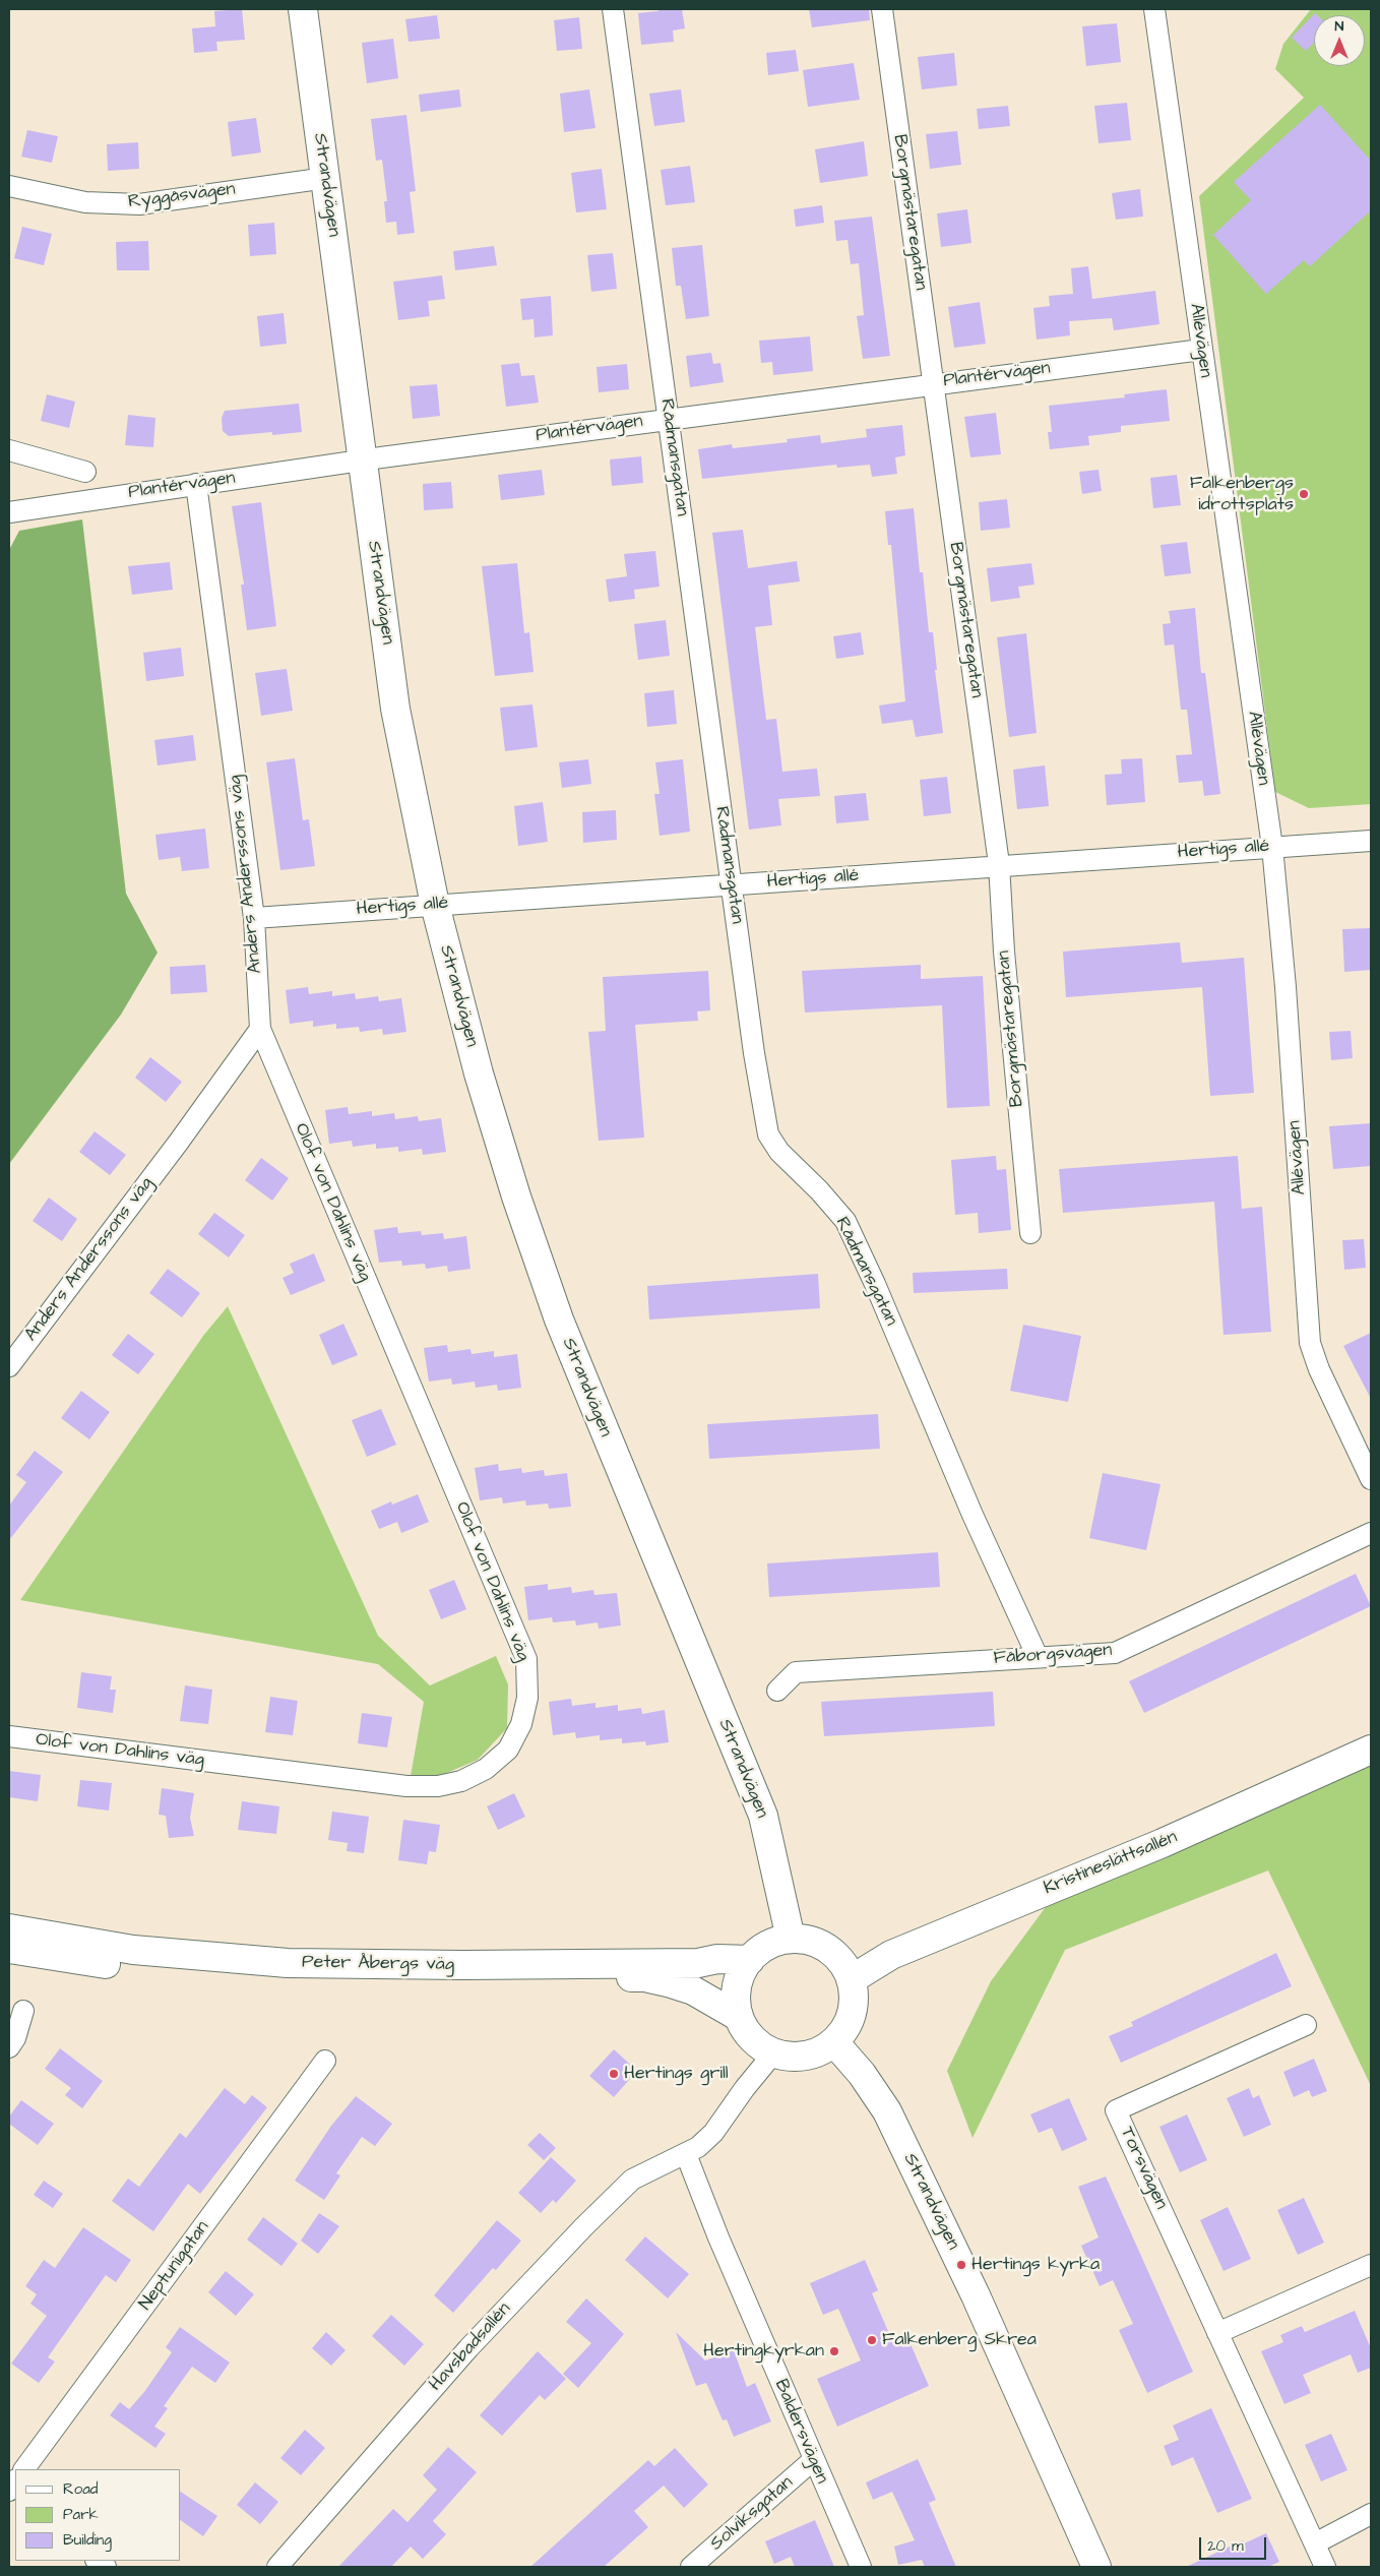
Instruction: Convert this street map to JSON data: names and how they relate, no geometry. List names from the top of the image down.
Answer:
{
  "streets": {
    "street": [
      "Strandvägen",
      "Ryggåsvägen",
      "Borgmästaregatan",
      "Allévägen",
      "Plantérvägen",
      "Rådmansgatan",
      "Hertigs allé",
      "Anders Anderssons väg",
      "Olof von Dahlins väg",
      "Fåborgsvägen",
      "Kristineslättsallén",
      "Peter Åbergs väg",
      "Torsvägen",
      "Neptunigatan",
      "Havsbadsallén",
      "Baldersvägen",
      "Solviksgatan"
    ]
  },
  "crossings": [
    ["Strandvägen", "Ryggåsvägen"],
    ["Strandvägen", "Plantérvägen"],
    ["Strandvägen", "Hertigs allé"],
    ["Strandvägen", "Kristineslättsallén"],
    ["Strandvägen", "Peter Åbergs väg"],
    ["Strandvägen", "Havsbadsallén"],
    ["Borgmästaregatan", "Plantérvägen"],
    ["Borgmästaregatan", "Hertigs allé"],
    ["Allévägen", "Plantérvägen"],
    ["Allévägen", "Hertigs allé"],
    ["Plantérvägen", "Rådmansgatan"],
    ["Plantérvägen", "Anders Anderssons väg"],
    ["Rådmansgatan", "Hertigs allé"],
    ["Rådmansgatan", "Fåborgsvägen"],
    ["Hertigs allé", "Anders Anderssons väg"],
    ["Anders Anderssons väg", "Olof von Dahlins väg"],
    ["Kristineslättsallén", "Peter Åbergs väg"],
    ["Kristineslättsallén", "Havsbadsallén"],
    ["Peter Åbergs väg", "Havsbadsallén"],
    ["Havsbadsallén", "Baldersvägen"],
    ["Baldersvägen", "Solviksgatan"]
  ],
  "places": [
    "Falkenbergs idrottsplats",
    "Hertings grill",
    "Hertings kyrka",
    "Falkenberg Skrea",
    "Hertingkyrkan"
  ],
  "legend": ["Road", "Park", "Building"],
  "scale_bar": "20 m",
  "north": "top"
}
